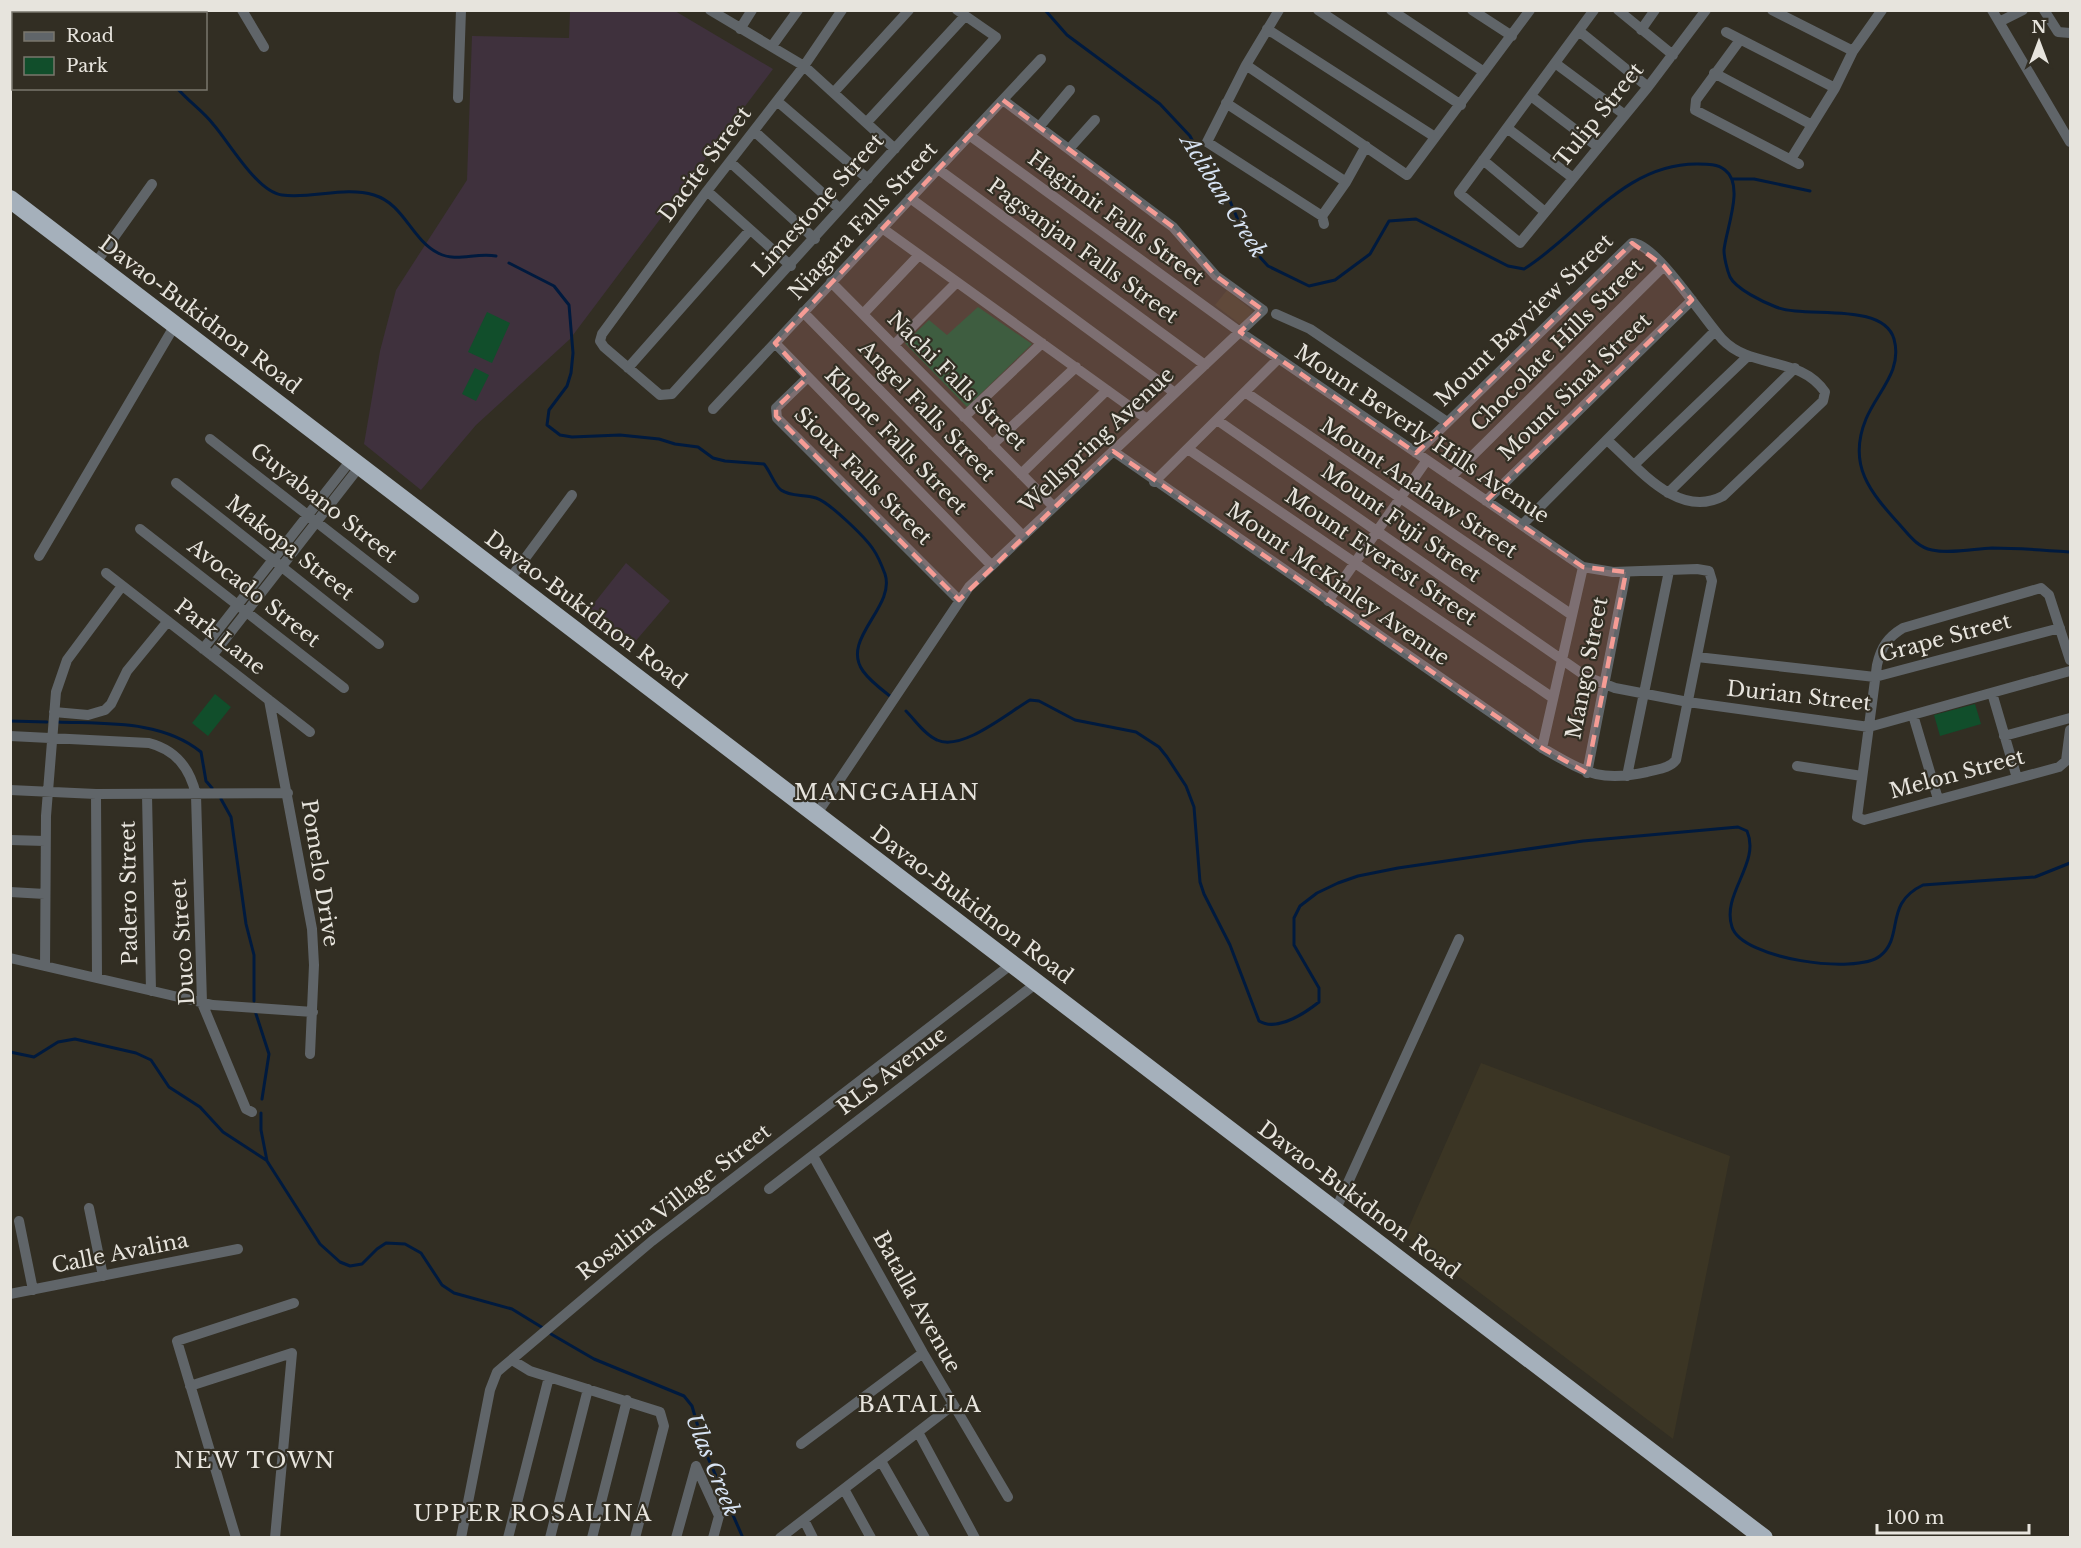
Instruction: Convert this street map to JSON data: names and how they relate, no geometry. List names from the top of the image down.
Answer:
{
  "streets": {
    "highway": ["Davao-Bukidnon Road"],
    "street": [
      "Tulip Street",
      "Dacite Street",
      "Limestone Street",
      "Hagimit Falls Street",
      "Niagara Falls Street",
      "Pagsanjan Falls Street",
      "Mount Bayview Street",
      "Chocolate Hills Street",
      "Nachi Falls Street",
      "Mount Sinai Street",
      "Angel Falls Street",
      "Mount Beverly Hills Avenue",
      "Wellspring Avenue",
      "Khone Falls Street",
      "Sioux Falls Street",
      "Mount Anahaw Street",
      "Guyabano Street",
      "Mount Fuji Street",
      "Makopa Street",
      "Mount Everest Street",
      "Mount McKinley Avenue",
      "Avocado Street",
      "Park Lane",
      "Grape Street",
      "Mango Street",
      "Durian Street",
      "Melon Street",
      "Pomelo Drive",
      "Padero Street",
      "Duco Street",
      "RLS Avenue",
      "Rosalina Village Street",
      "Calle Avalina",
      "Batalla Avenue"
    ]
  },
  "crossings": [
    ["Dacite Street", "Limestone Street"],
    ["Hagimit Falls Street", "Niagara Falls Street"],
    ["Hagimit Falls Street", "Mount Beverly Hills Avenue"],
    ["Hagimit Falls Street", "Wellspring Avenue"],
    ["Niagara Falls Street", "Pagsanjan Falls Street"],
    ["Niagara Falls Street", "Nachi Falls Street"],
    ["Niagara Falls Street", "Angel Falls Street"],
    ["Niagara Falls Street", "Khone Falls Street"],
    ["Pagsanjan Falls Street", "Wellspring Avenue"],
    ["Davao-Bukidnon Road", "Wellspring Avenue"],
    ["Davao-Bukidnon Road", "RLS Avenue"],
    ["Davao-Bukidnon Road", "Rosalina Village Street"],
    ["Mount Bayview Street", "Chocolate Hills Street"],
    ["Mount Bayview Street", "Mount Beverly Hills Avenue"],
    ["Chocolate Hills Street", "Mount Beverly Hills Avenue"],
    ["Nachi Falls Street", "Wellspring Avenue"],
    ["Mount Sinai Street", "Mount Beverly Hills Avenue"],
    ["Angel Falls Street", "Wellspring Avenue"],
    ["Mount Beverly Hills Avenue", "Wellspring Avenue"],
    ["Wellspring Avenue", "Khone Falls Street"],
    ["Wellspring Avenue", "Sioux Falls Street"],
    ["Wellspring Avenue", "Mount McKinley Avenue"],
    ["Khone Falls Street", "Sioux Falls Street"],
    ["Mount Fuji Street", "Durian Street"],
    ["Mount McKinley Avenue", "Mango Street"],
    ["Mount McKinley Avenue", "Durian Street"],
    ["Park Lane", "Pomelo Drive"],
    ["Mango Street", "Durian Street"],
    ["RLS Avenue", "Batalla Avenue"]
  ],
  "districts": [
    "MANGGAHAN",
    "BATALLA",
    "NEW TOWN",
    "UPPER ROSALINA"
  ],
  "water": ["Acliban Creek", "Ulas Creek"],
  "legend": ["Road", "Park"],
  "scale_bar": "100 m",
  "north": "top"
}
